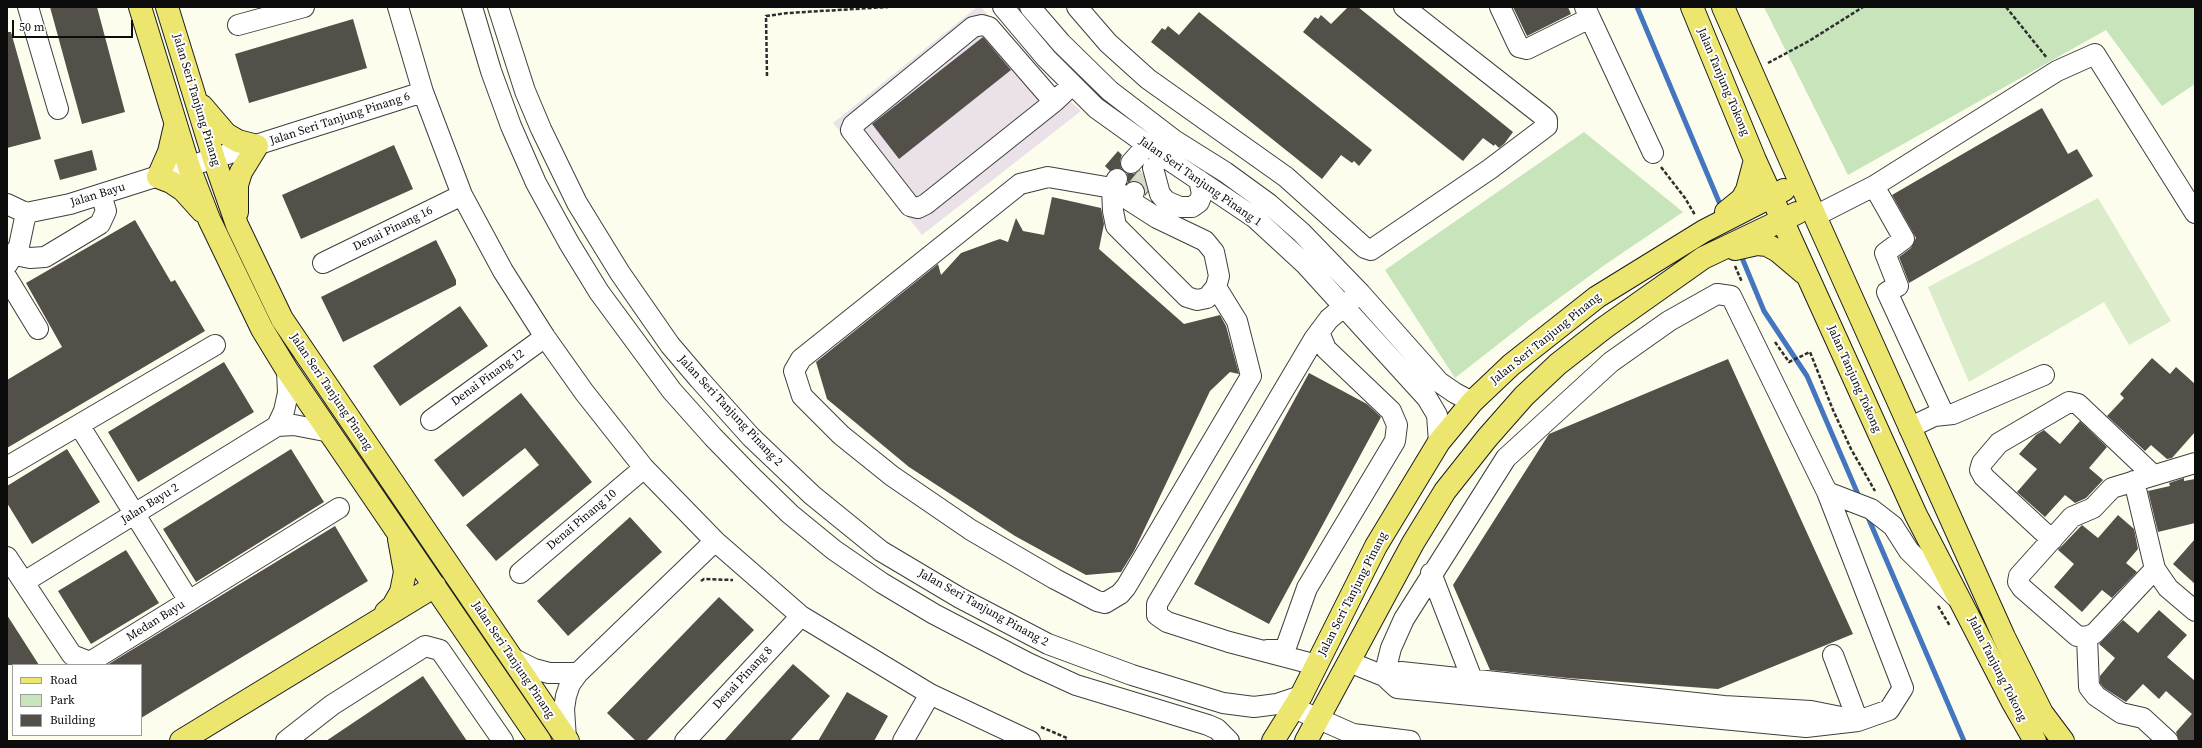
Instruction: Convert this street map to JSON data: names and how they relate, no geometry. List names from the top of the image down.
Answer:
{
  "streets": {
    "main road": ["Jalan Tanjung Tokong", "Jalan Seri Tanjung Pinang"],
    "street": [
      "Jalan Seri Tanjung Pinang 6",
      "Jalan Seri Tanjung Pinang 1",
      "Jalan Bayu",
      "Denai Pinang 16",
      "Denai Pinang 12",
      "Jalan Seri Tanjung Pinang 2",
      "Jalan Bayu 2",
      "Denai Pinang 10",
      "Medan Bayu",
      "Denai Pinang 8"
    ]
  },
  "crossings": [
    ["Jalan Seri Tanjung Pinang", "Jalan Seri Tanjung Pinang 6"],
    ["Jalan Seri Tanjung Pinang", "Jalan Seri Tanjung Pinang 1"],
    ["Jalan Seri Tanjung Pinang", "Jalan Bayu"],
    ["Jalan Seri Tanjung Pinang", "Jalan Seri Tanjung Pinang 2"],
    ["Jalan Seri Tanjung Pinang 6", "Jalan Bayu"],
    ["Jalan Bayu 2", "Medan Bayu"]
  ],
  "legend": ["Road", "Park", "Building"],
  "scale_bar": "50 m"
}
